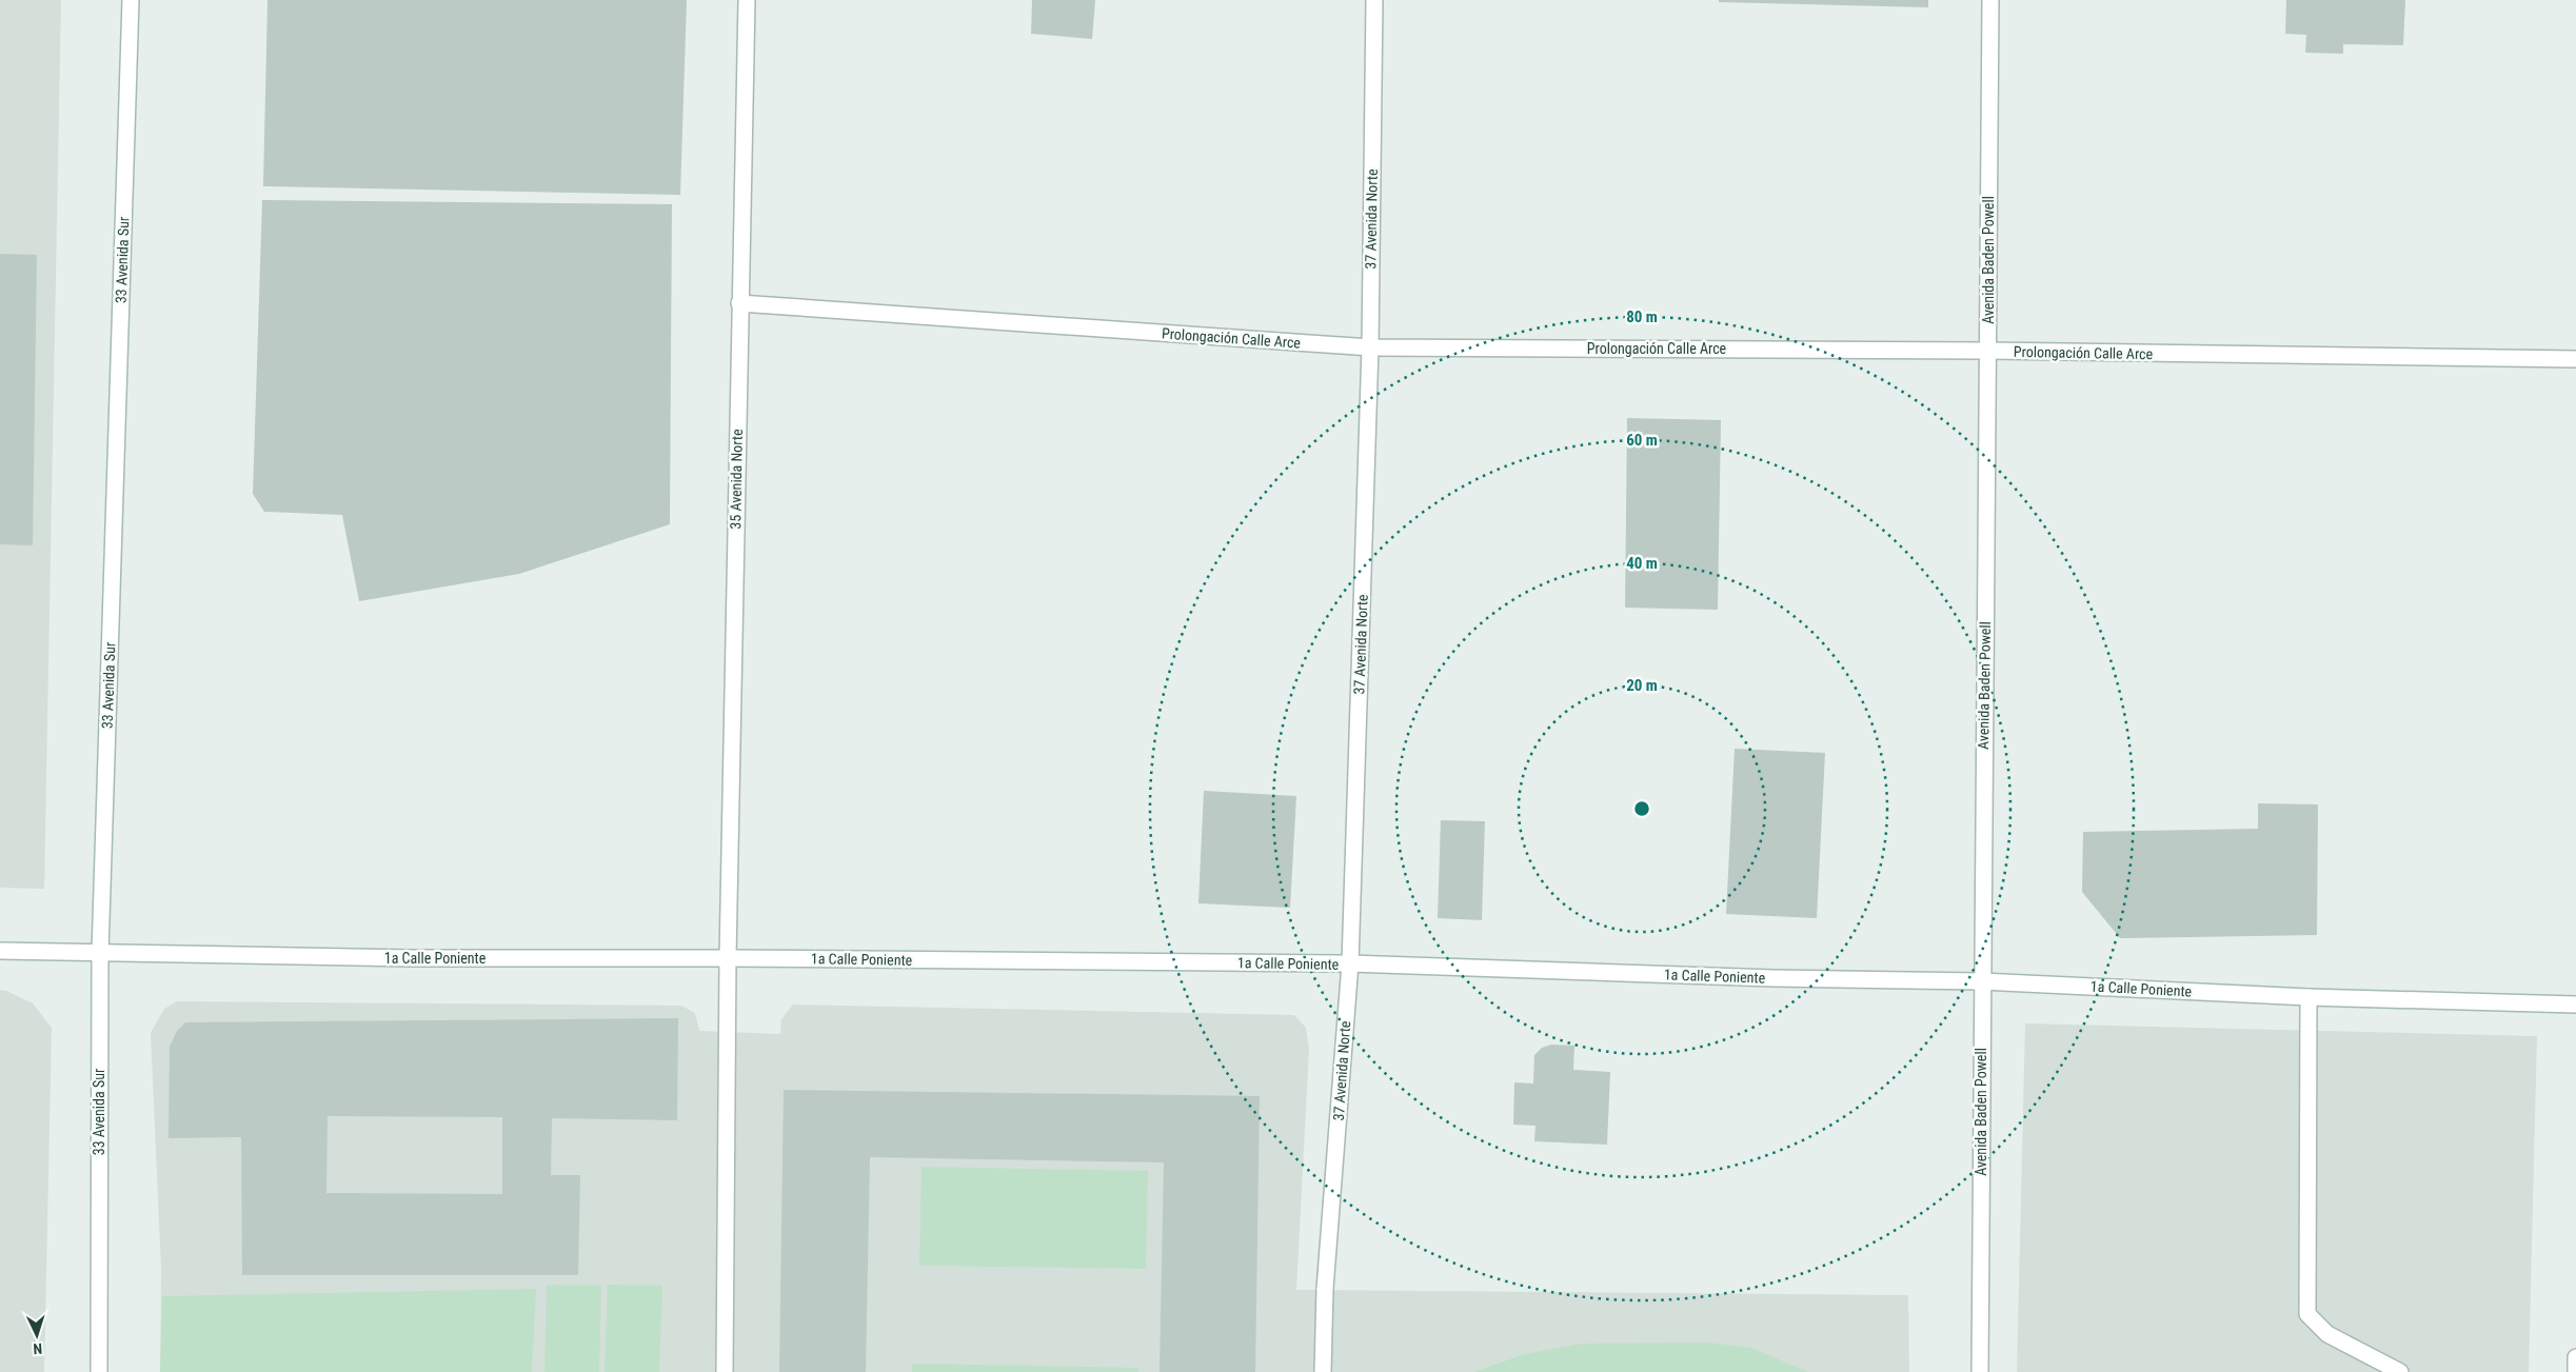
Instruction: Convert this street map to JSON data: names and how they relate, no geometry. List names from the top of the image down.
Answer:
{
  "streets": {
    "street": [
      "37 Avenida Norte",
      "33 Avenida Sur",
      "Avenida Baden Powell",
      "Prolongación Calle Arce",
      "35 Avenida Norte",
      "1a Calle Poniente"
    ]
  },
  "crossings": [
    ["37 Avenida Norte", "Prolongación Calle Arce"],
    ["37 Avenida Norte", "1a Calle Poniente"],
    ["33 Avenida Sur", "1a Calle Poniente"],
    ["Avenida Baden Powell", "Prolongación Calle Arce"],
    ["Avenida Baden Powell", "1a Calle Poniente"],
    ["Prolongación Calle Arce", "35 Avenida Norte"],
    ["35 Avenida Norte", "1a Calle Poniente"]
  ],
  "north": "bottom",
  "rings": [
    "80 m",
    "60 m",
    "40 m",
    "20 m"
  ]
}
